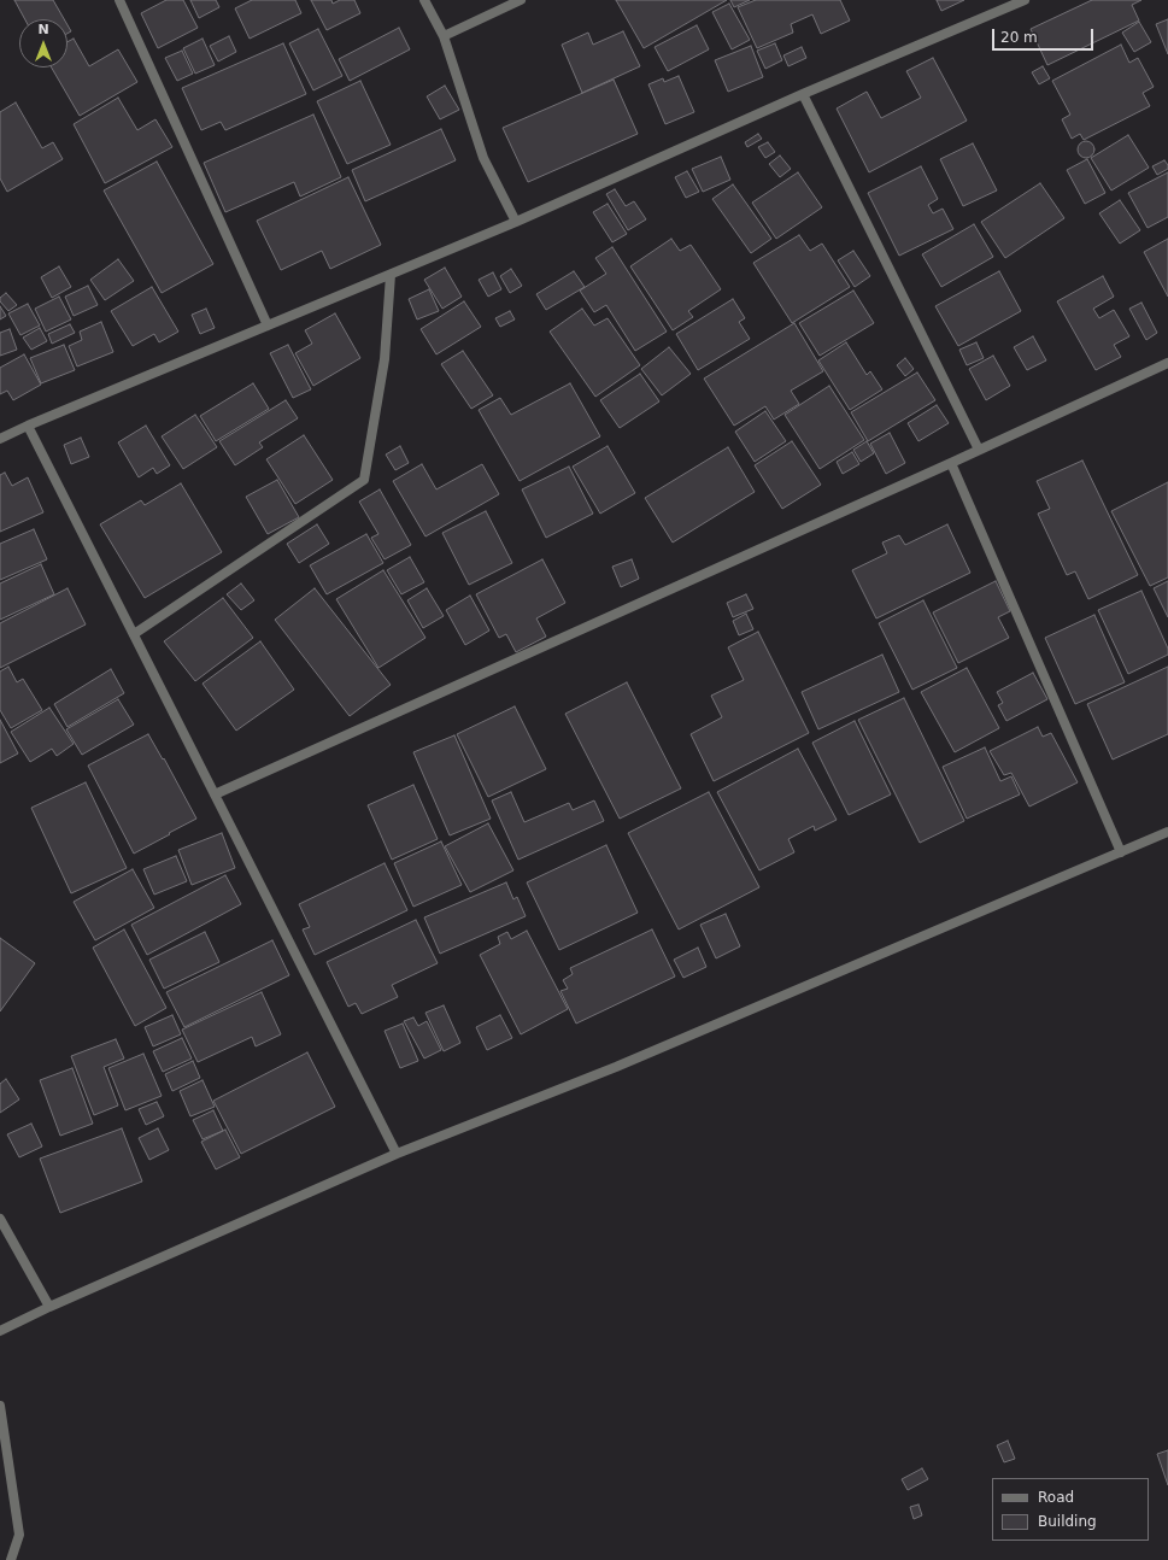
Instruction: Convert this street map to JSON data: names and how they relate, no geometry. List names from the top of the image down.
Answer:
{
  "legend": ["Road", "Building"],
  "scale_bar": "20 m",
  "north": "top"
}
